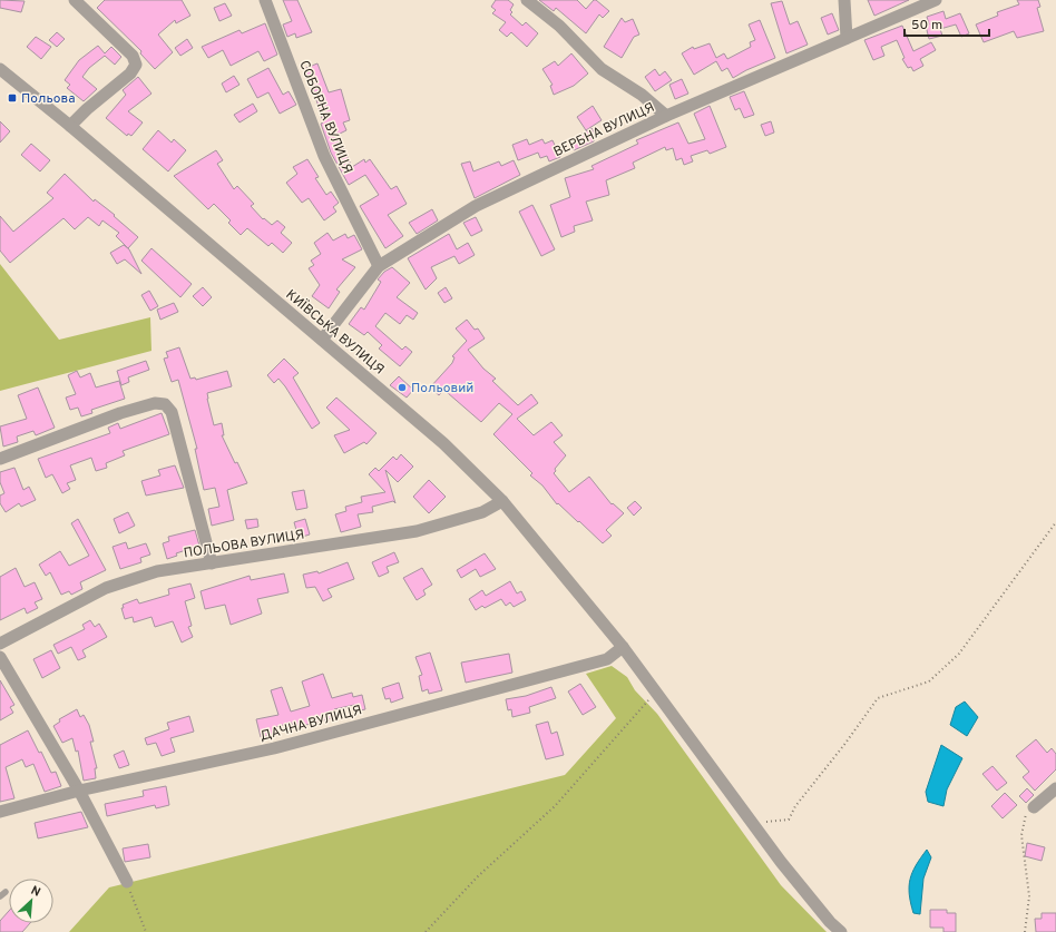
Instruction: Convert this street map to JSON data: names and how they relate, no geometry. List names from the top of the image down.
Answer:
{
  "streets": {
    "street": [
      "СОБОРНА ВУЛИЦЯ",
      "ВЕРБНА ВУЛИЦЯ",
      "КИЇВСЬКА ВУЛИЦЯ",
      "ПОЛЬОВА ВУЛИЦЯ",
      "ДАЧНА ВУЛИЦЯ"
    ]
  },
  "crossings": [
    ["СОБОРНА ВУЛИЦЯ", "ВЕРБНА ВУЛИЦЯ"],
    ["ВЕРБНА ВУЛИЦЯ", "КИЇВСЬКА ВУЛИЦЯ"],
    ["КИЇВСЬКА ВУЛИЦЯ", "ПОЛЬОВА ВУЛИЦЯ"],
    ["КИЇВСЬКА ВУЛИЦЯ", "ДАЧНА ВУЛИЦЯ"]
  ],
  "places": {
    "transit": ["Польова"],
    "other": ["Польовий"]
  },
  "scale_bar": "50 m",
  "north": "top right"
}
